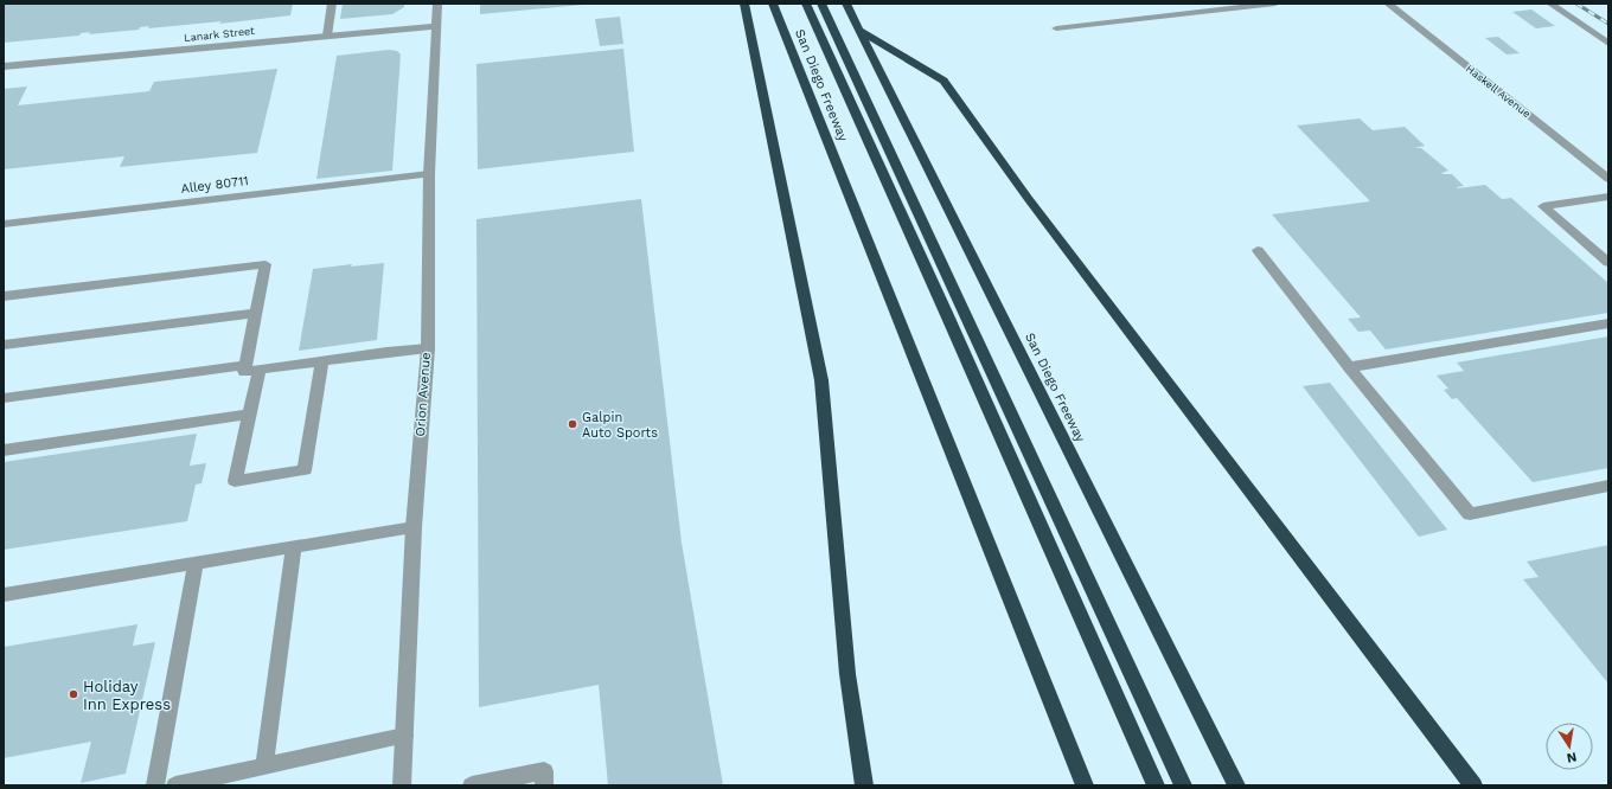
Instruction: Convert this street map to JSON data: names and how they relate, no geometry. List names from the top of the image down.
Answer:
{
  "streets": {
    "highway": ["San Diego Freeway"],
    "street": [
      "Lanark Street",
      "Haskell Avenue",
      "Alley 80711",
      "Orion Avenue"
    ]
  },
  "crossings": [
    ["Lanark Street", "Orion Avenue"],
    ["Alley 80711", "Orion Avenue"]
  ],
  "places": ["Galpin Auto Sports", "Holiday Inn Express"],
  "north": "bottom"
}
